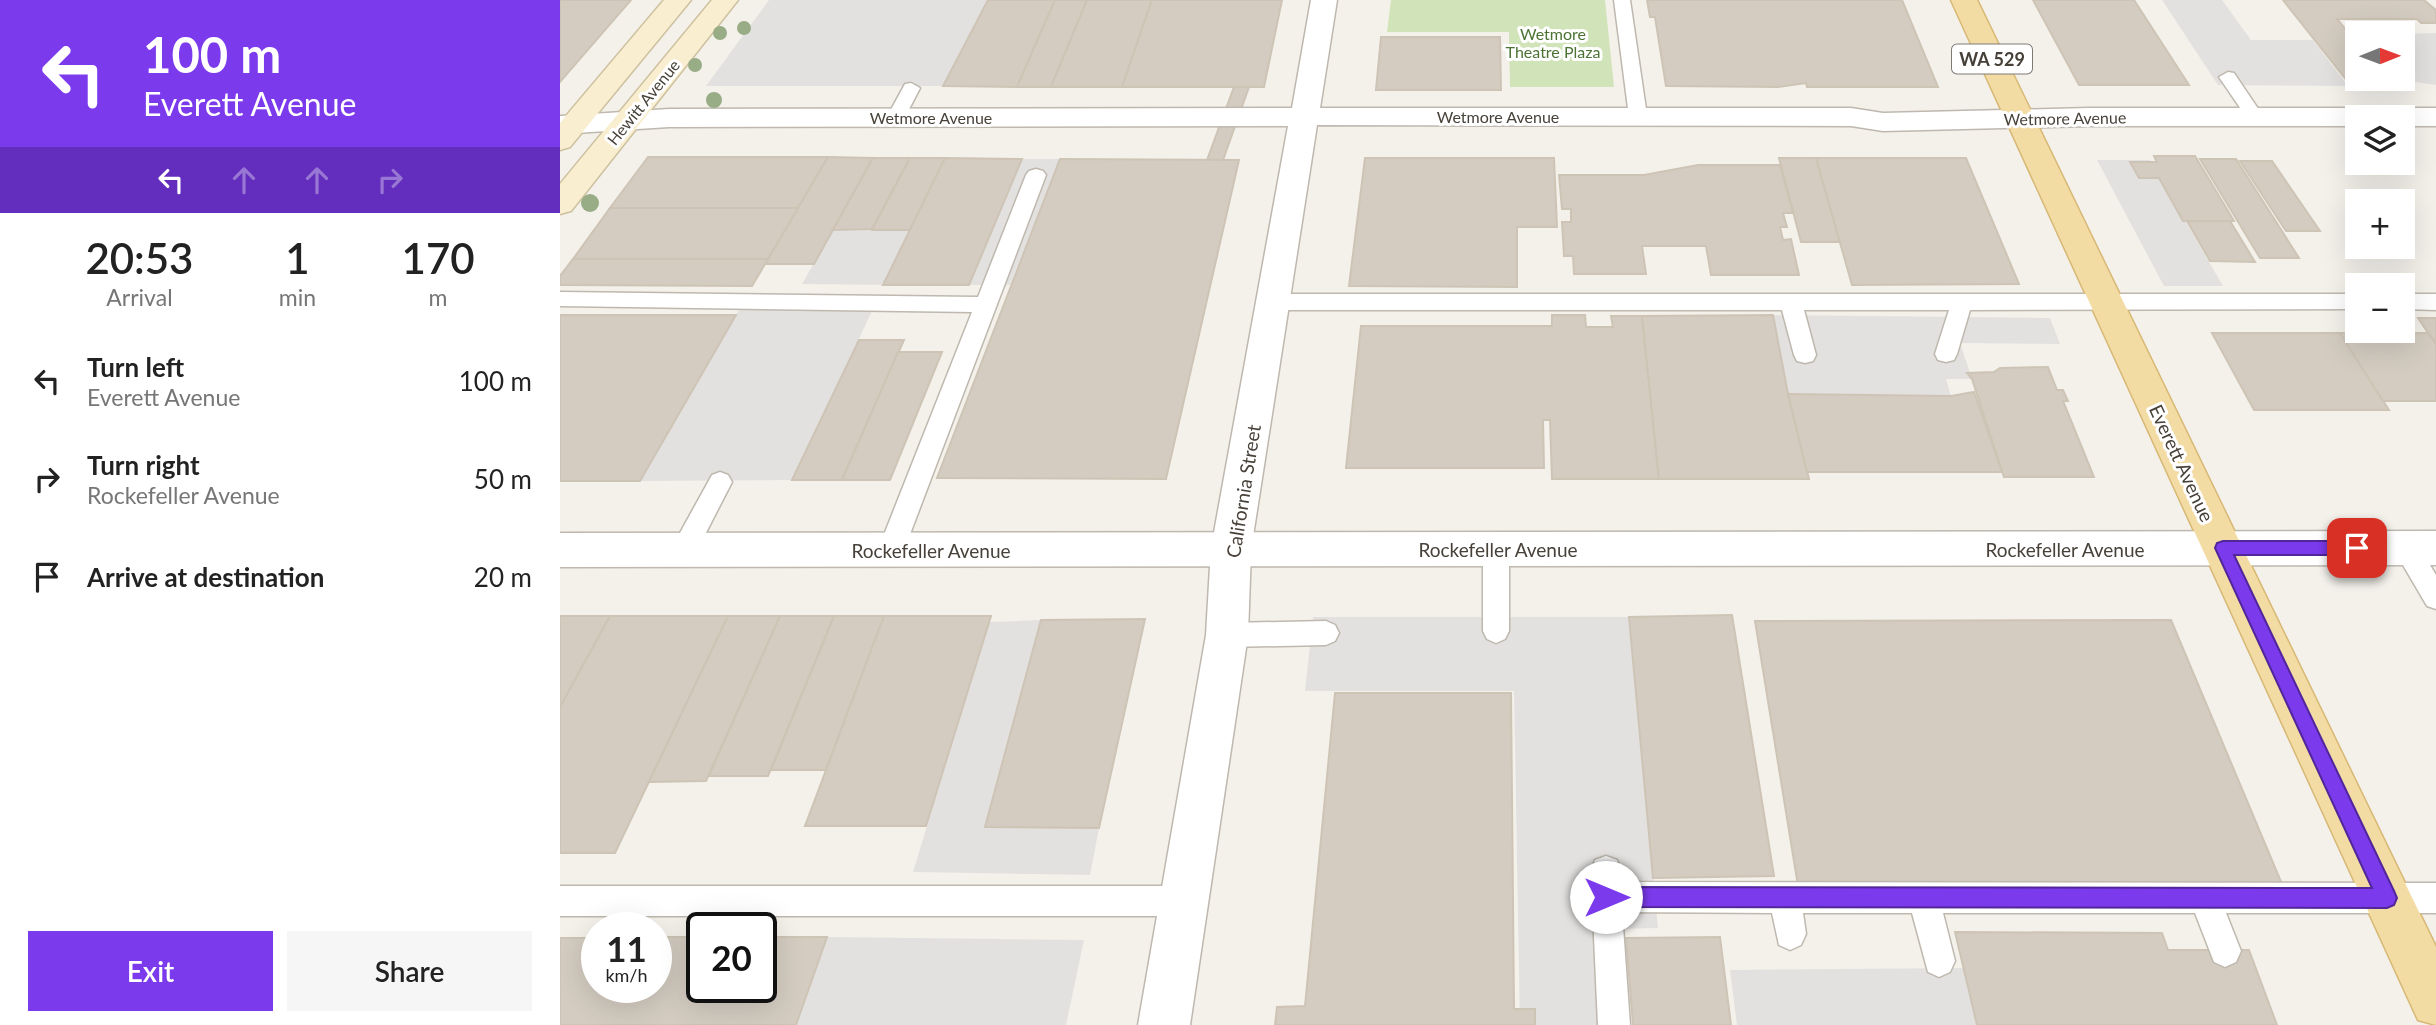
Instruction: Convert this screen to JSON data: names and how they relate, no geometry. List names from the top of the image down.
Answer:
{
  "streets": {
    "main road": ["WA 529", "Hewitt Avenue", "Everett Avenue"],
    "street": ["Wetmore Avenue", "California Street", "Rockefeller Avenue"]
  },
  "crossings": [
    ["Hewitt Avenue", "Wetmore Avenue"],
    ["Wetmore Avenue", "Everett Avenue"],
    ["Wetmore Avenue", "California Street"],
    ["Everett Avenue", "Rockefeller Avenue"],
    ["California Street", "Rockefeller Avenue"]
  ],
  "parks": ["Wetmore Theatre Plaza"],
  "north": "right",
  "page": {
    "turn": ["100 m", "Everett Avenue"],
    "map_buttons": ["+", "−"],
    "eta": [
      "20:53",
      "Arrival",
      "1",
      "min",
      "170",
      "m"
    ],
    "list": [
      {
        "name": "Turn left",
        "note": "Everett Avenue",
        "value": "100 m"
      },
      {
        "name": "Turn right",
        "note": "Rockefeller Avenue",
        "value": "50 m"
      },
      {
        "name": "Arrive at destination",
        "value": "20 m"
      }
    ],
    "speed": "11 km/h",
    "limit": "20",
    "buttons": ["Exit", "Share"]
  }
}
